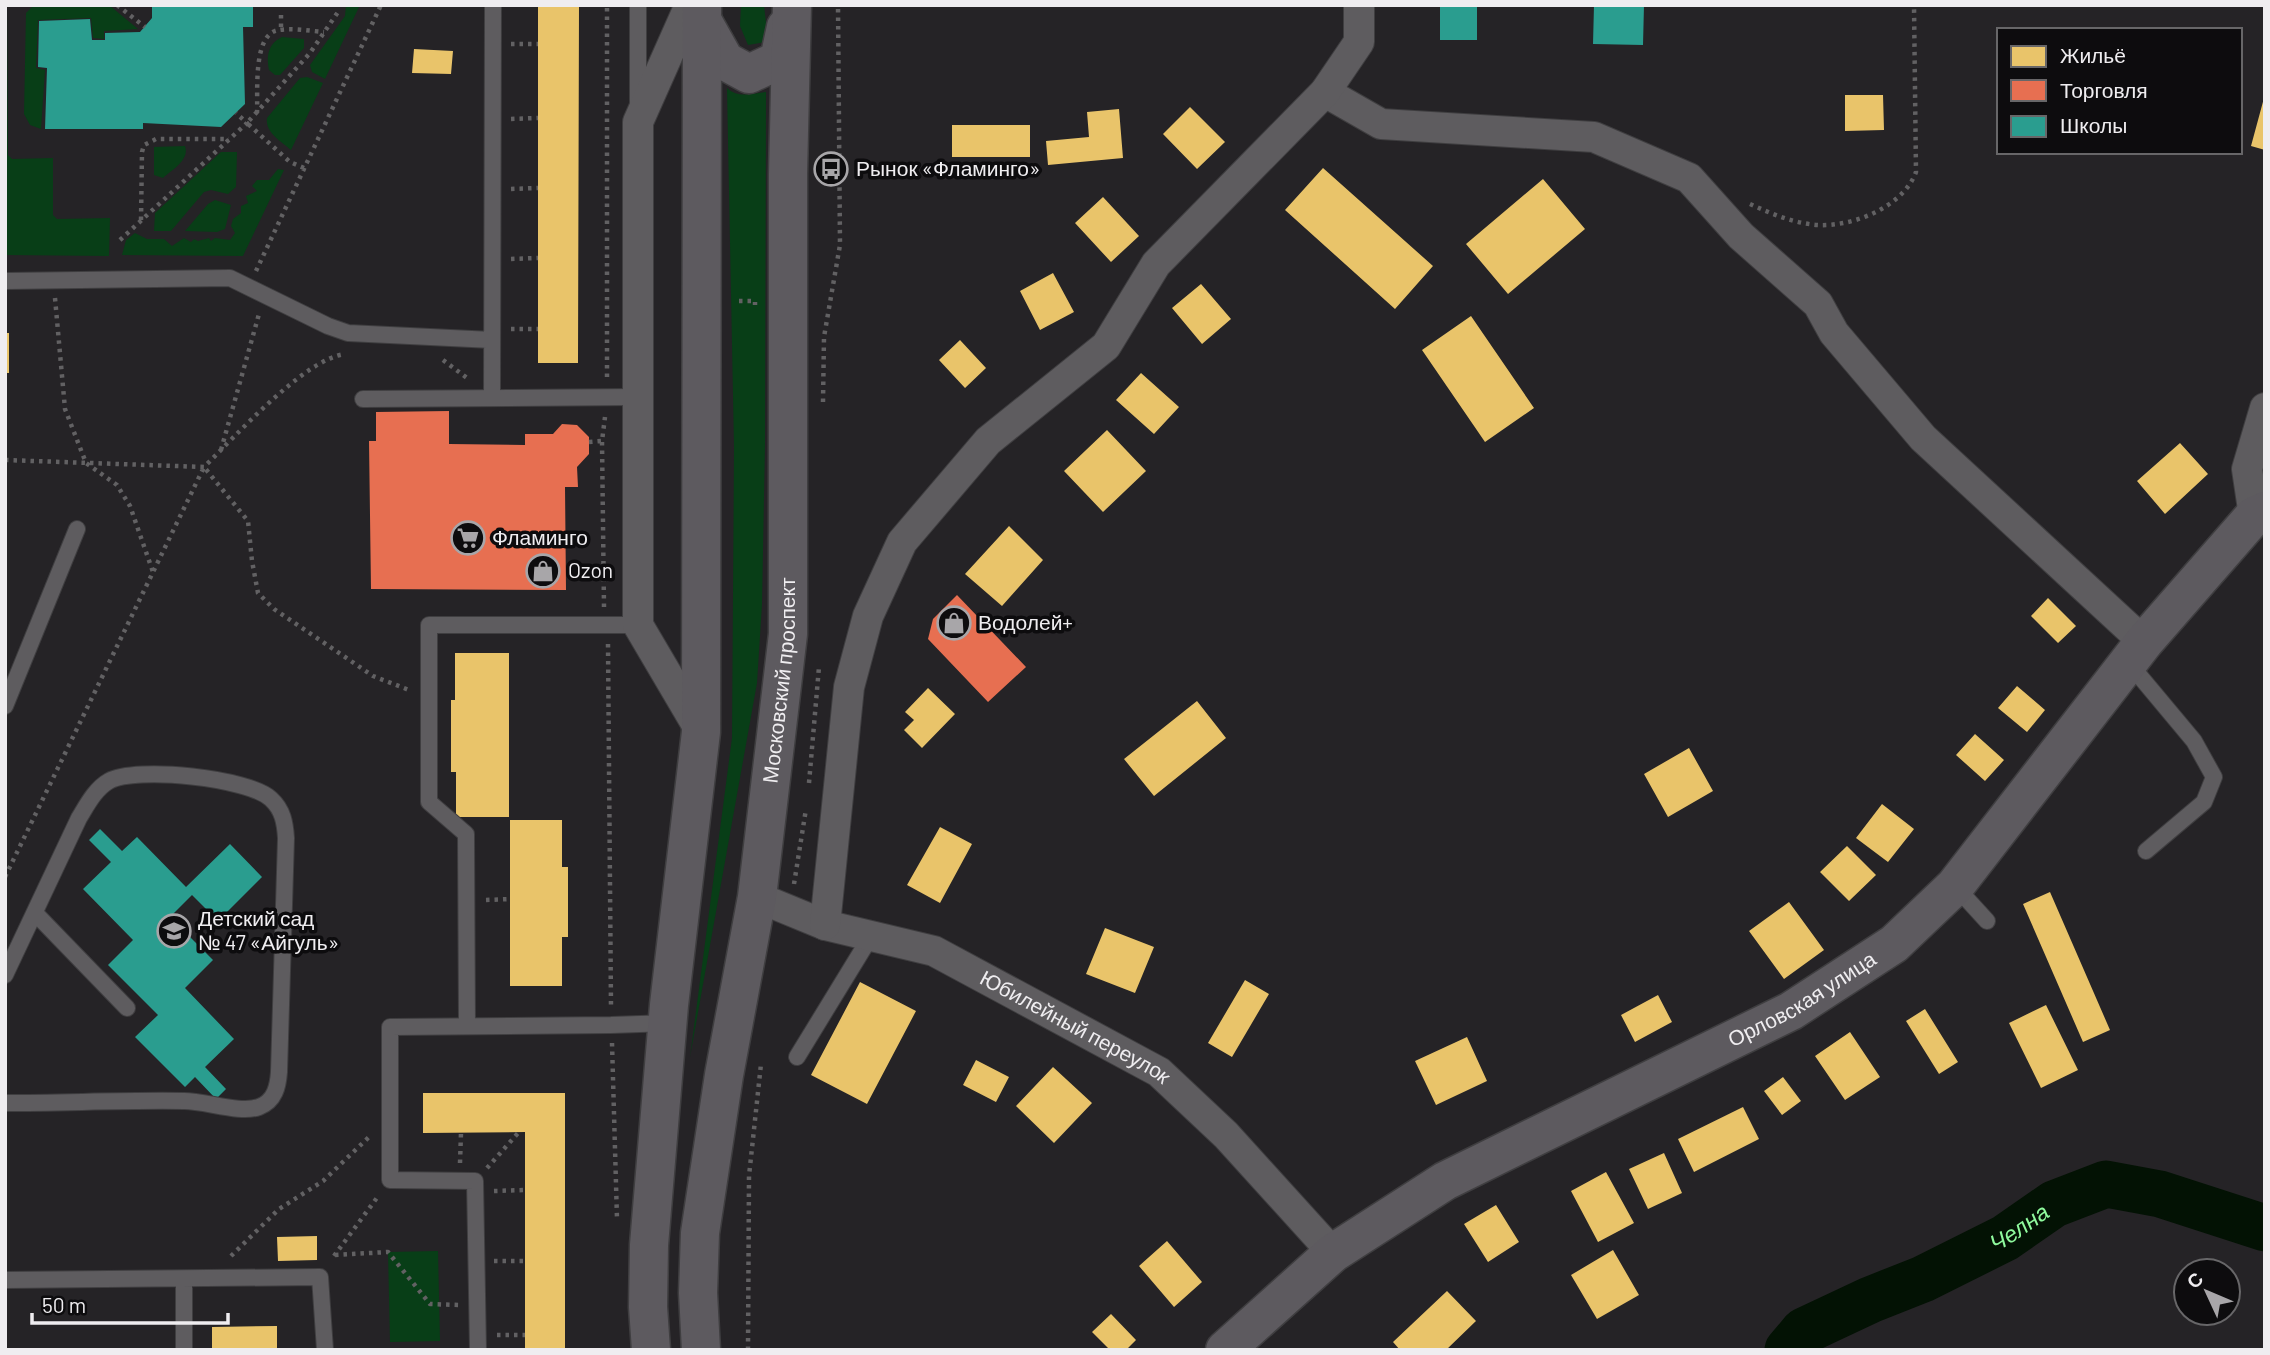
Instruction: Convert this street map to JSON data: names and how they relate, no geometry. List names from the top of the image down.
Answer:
{
  "streets": {
    "main road": ["Московский проспект", "Орловская улица"],
    "street": ["Юбилейный переулок"]
  },
  "crossings": [
    ["Московский проспект", "Юбилейный переулок"],
    ["Орловская улица", "Юбилейный переулок"]
  ],
  "water": ["Челна"],
  "places": {
    "bus stop": ["Рынок «Фламинго»"],
    "supermarket": ["Фламинго"],
    "shop": ["Ozon", "Водолей+"],
    "school or university": ["Детский сад № 47 «Айгуль»"]
  },
  "legend": ["Жильё", "Торговля", "Школы"],
  "scale_bar": "50 m",
  "north": "top left"
}
